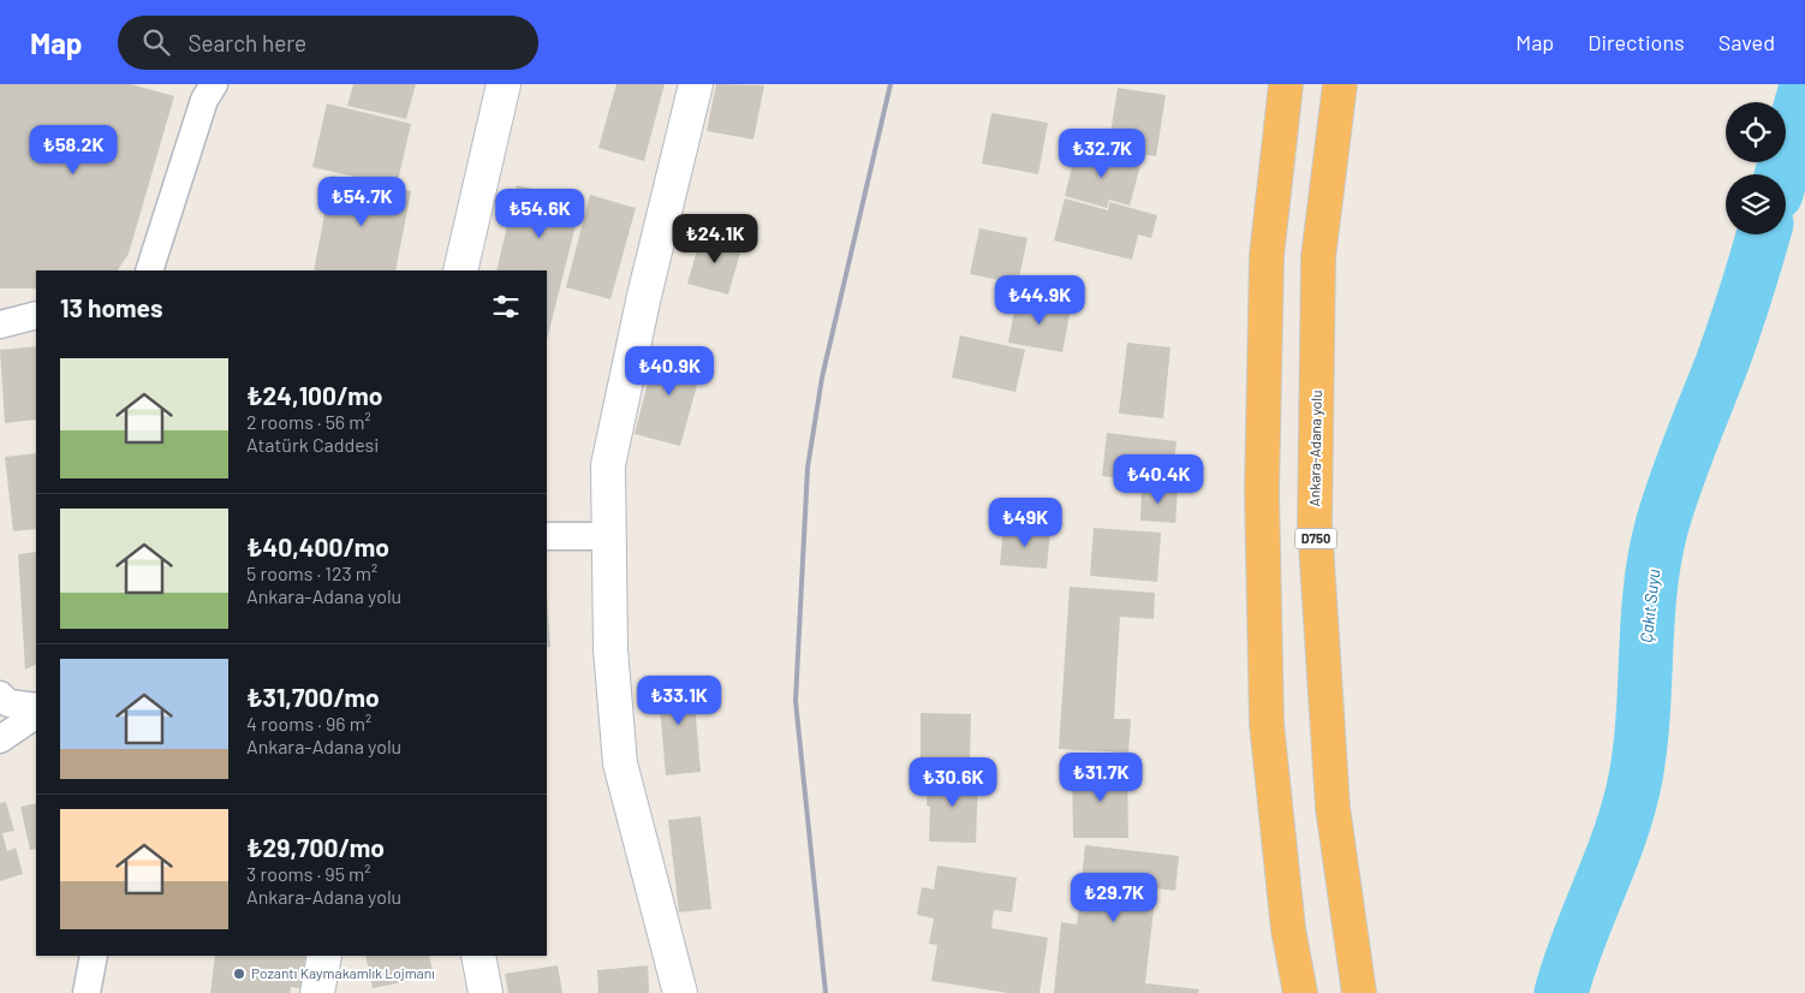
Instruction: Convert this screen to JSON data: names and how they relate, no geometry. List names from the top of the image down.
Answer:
{
  "streets": {
    "highway": ["Ankara-Adana yolu", "D750"]
  },
  "water": ["Çakıt Suyu"],
  "places": ["Pozantı Kaymakamlık Lojmanı"],
  "page": {
    "header": "Map",
    "search": "Search here",
    "nav": ["Map", "Directions", "Saved"],
    "price": [
      "₺58.2K",
      "₺32.7K",
      "₺54.7K",
      "₺54.6K",
      "₺24.1K",
      "₺44.9K",
      "₺40.9K",
      "₺40.4K",
      "₺49K",
      "₺33.1K",
      "₺31.7K",
      "₺30.6K",
      "₺29.7K"
    ],
    "heading": "13 homes",
    "list": [
      {
        "name": "₺24,100/mo",
        "note": "2 rooms · 56 m² · Atatürk Caddesi"
      },
      {
        "name": "₺40,400/mo",
        "note": "5 rooms · 123 m² · Ankara-Adana yolu"
      },
      {
        "name": "₺31,700/mo",
        "note": "4 rooms · 96 m² · Ankara-Adana yolu"
      },
      {
        "name": "₺29,700/mo",
        "note": "3 rooms · 95 m² · Ankara-Adana yolu"
      }
    ]
  }
}
